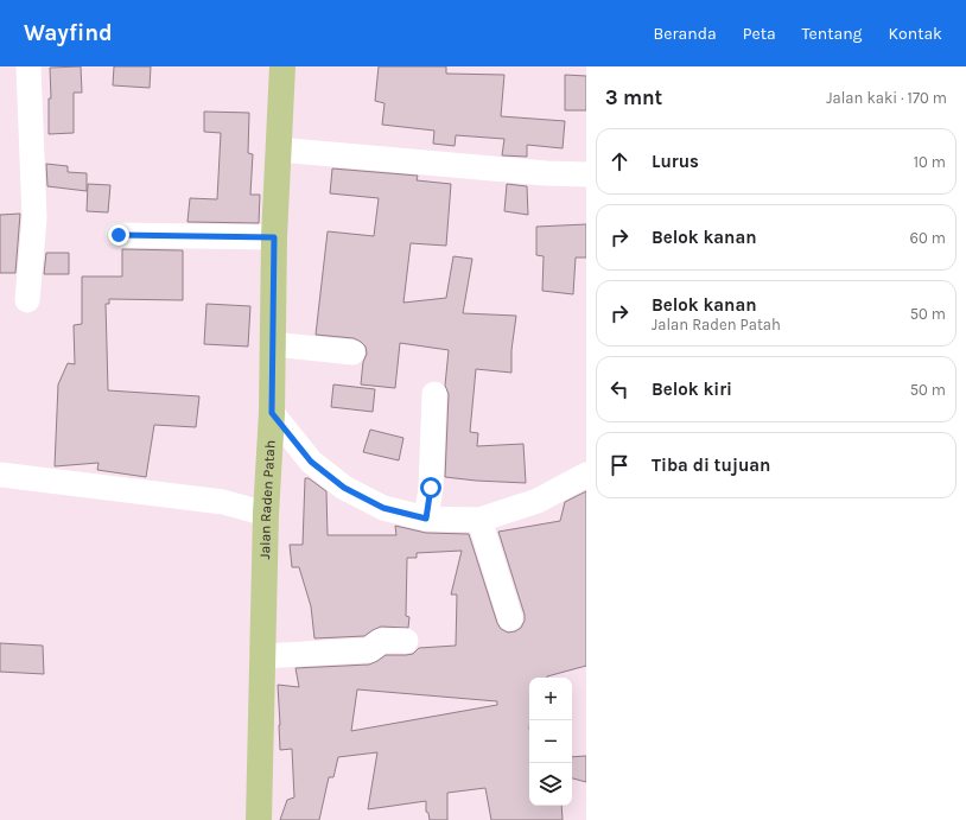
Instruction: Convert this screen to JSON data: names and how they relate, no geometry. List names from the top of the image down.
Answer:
{
  "streets": {
    "main road": ["Jalan Raden Patah"]
  },
  "page": {
    "header": "Wayfind",
    "nav": [
      "Beranda",
      "Peta",
      "Tentang",
      "Kontak"
    ],
    "heading": ["3 mnt", "Jalan kaki · 170 m"],
    "list": [
      ["Lurus", "10 m"],
      ["Belok kanan", "60 m"],
      ["Belok kanan", "Jalan Raden Patah", "50 m"],
      ["Belok kiri", "50 m"],
      "Tiba di tujuan"
    ],
    "map_buttons": ["+", "−"]
  }
}
